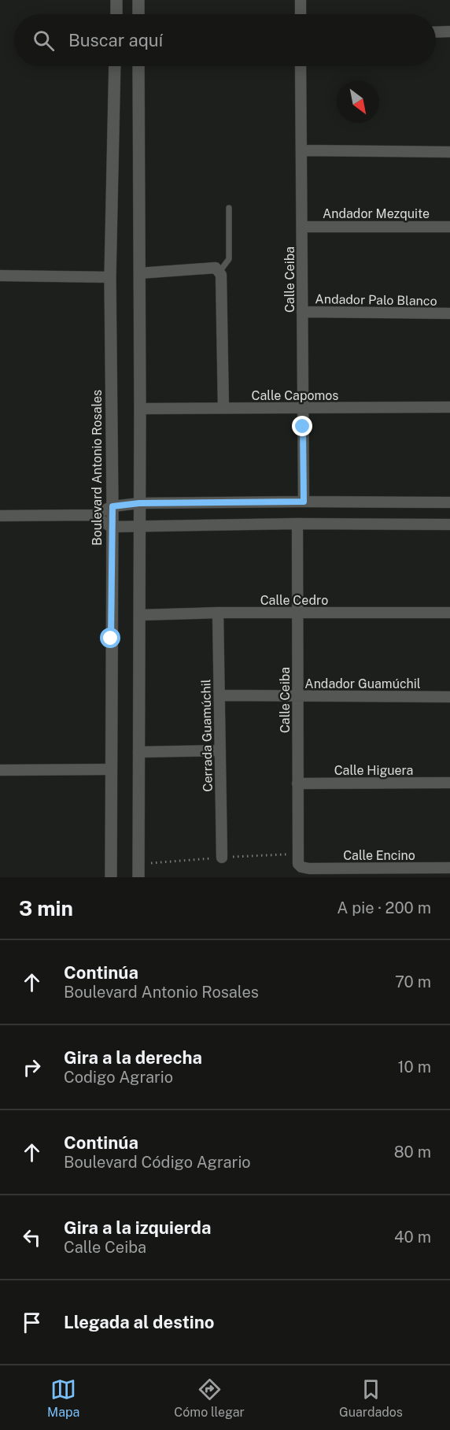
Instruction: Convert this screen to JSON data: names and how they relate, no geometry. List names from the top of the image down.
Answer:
{
  "streets": {
    "main road": ["Boulevard Antonio Rosales"],
    "street": [
      "Andador Mezquite",
      "Calle Ceiba",
      "Andador Palo Blanco",
      "Calle Capomos",
      "Calle Cedro",
      "Andador Guamúchil",
      "Cerrada Guamúchil",
      "Calle Higuera",
      "Calle Encino"
    ]
  },
  "crossings": [
    ["Andador Mezquite", "Calle Ceiba"],
    ["Calle Ceiba", "Andador Palo Blanco"],
    ["Calle Ceiba", "Calle Capomos"],
    ["Calle Ceiba", "Calle Cedro"],
    ["Calle Ceiba", "Andador Guamúchil"],
    ["Calle Ceiba", "Calle Higuera"],
    ["Calle Ceiba", "Calle Encino"],
    ["Calle Cedro", "Cerrada Guamúchil"],
    ["Andador Guamúchil", "Cerrada Guamúchil"]
  ],
  "north": "bottom right",
  "page": {
    "search": "Buscar aquí",
    "heading": ["3 min", "A pie · 200 m"],
    "list": [
      ["Continúa", "Boulevard Antonio Rosales", "70 m"],
      ["Gira a la derecha", "Codigo Agrario", "10 m"],
      ["Continúa", "Boulevard Código Agrario", "80 m"],
      ["Gira a la izquierda", "Calle Ceiba", "40 m"],
      "Llegada al destino"
    ],
    "nav": ["Mapa", "Cómo llegar", "Guardados"]
  }
}
